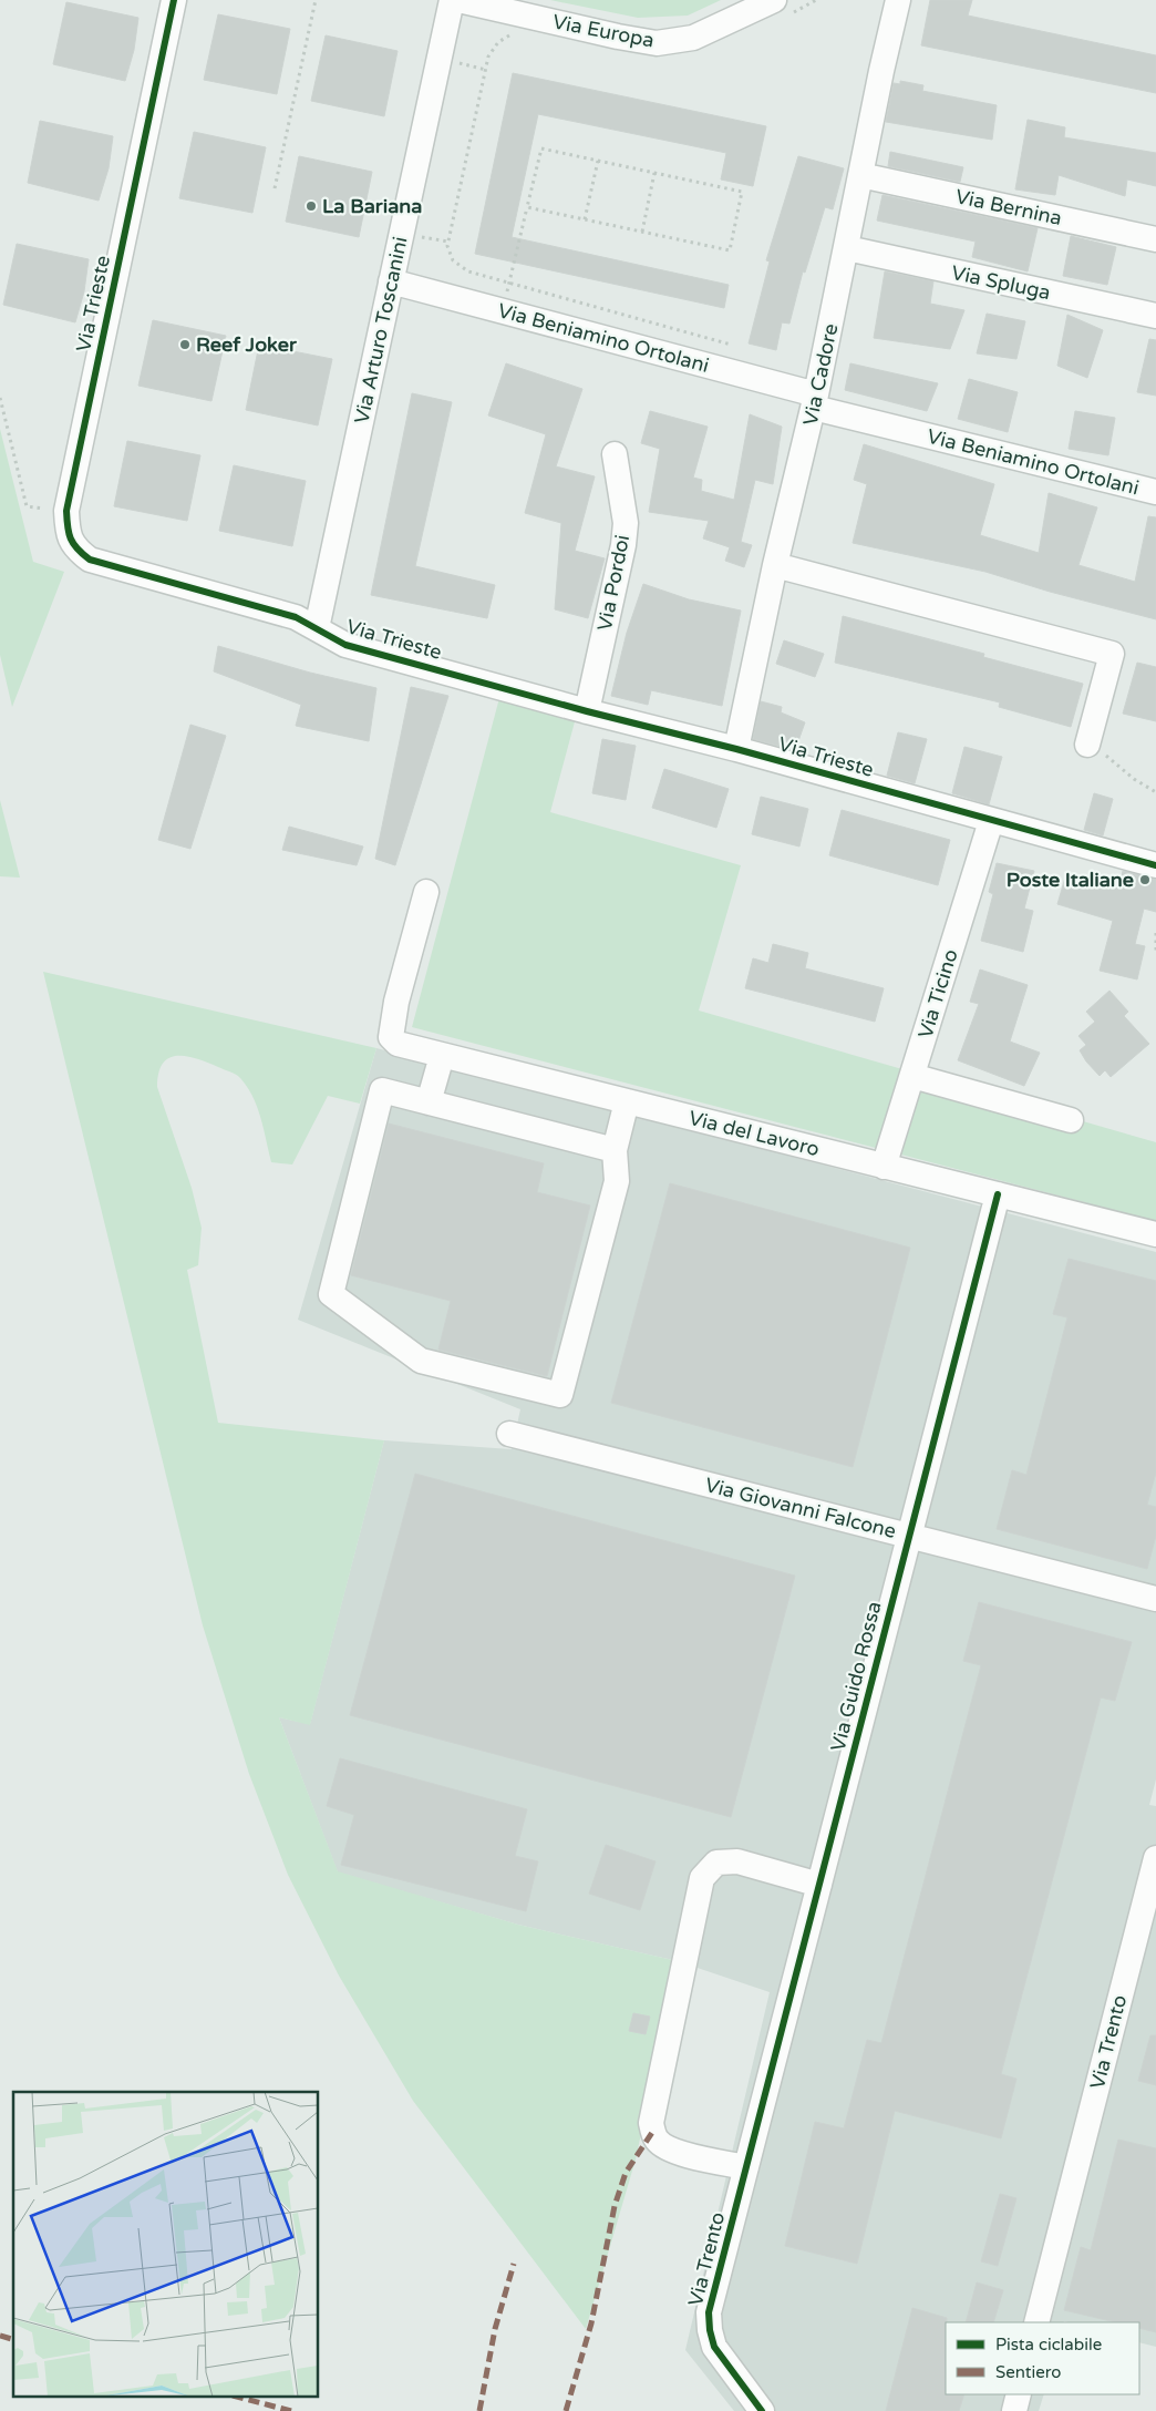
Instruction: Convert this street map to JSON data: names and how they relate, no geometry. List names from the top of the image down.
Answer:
{
  "streets": {
    "street": [
      "Via Europa",
      "Via Bernina",
      "Via Spluga",
      "Via Trieste",
      "Via Arturo Toscanini",
      "Via Beniamino Ortolani",
      "Via Cadore",
      "Via Pordoi",
      "Via Ticino",
      "Via del Lavoro",
      "Via Giovanni Falcone",
      "Via Guido Rossa",
      "Via Trento"
    ]
  },
  "crossings": [
    ["Via Bernina", "Via Cadore"],
    ["Via Spluga", "Via Cadore"],
    ["Via Trieste", "Via Arturo Toscanini"],
    ["Via Trieste", "Via Cadore"],
    ["Via Trieste", "Via Pordoi"],
    ["Via Trieste", "Via Ticino"],
    ["Via Arturo Toscanini", "Via Beniamino Ortolani"],
    ["Via Beniamino Ortolani", "Via Cadore"],
    ["Via Ticino", "Via del Lavoro"],
    ["Via del Lavoro", "Via Guido Rossa"],
    ["Via Giovanni Falcone", "Via Guido Rossa"],
    ["Via Guido Rossa", "Via Trento"]
  ],
  "places": ["La Bariana", "Reef Joker", "Poste Italiane"],
  "legend": ["Pista ciclabile", "Sentiero"]
}
